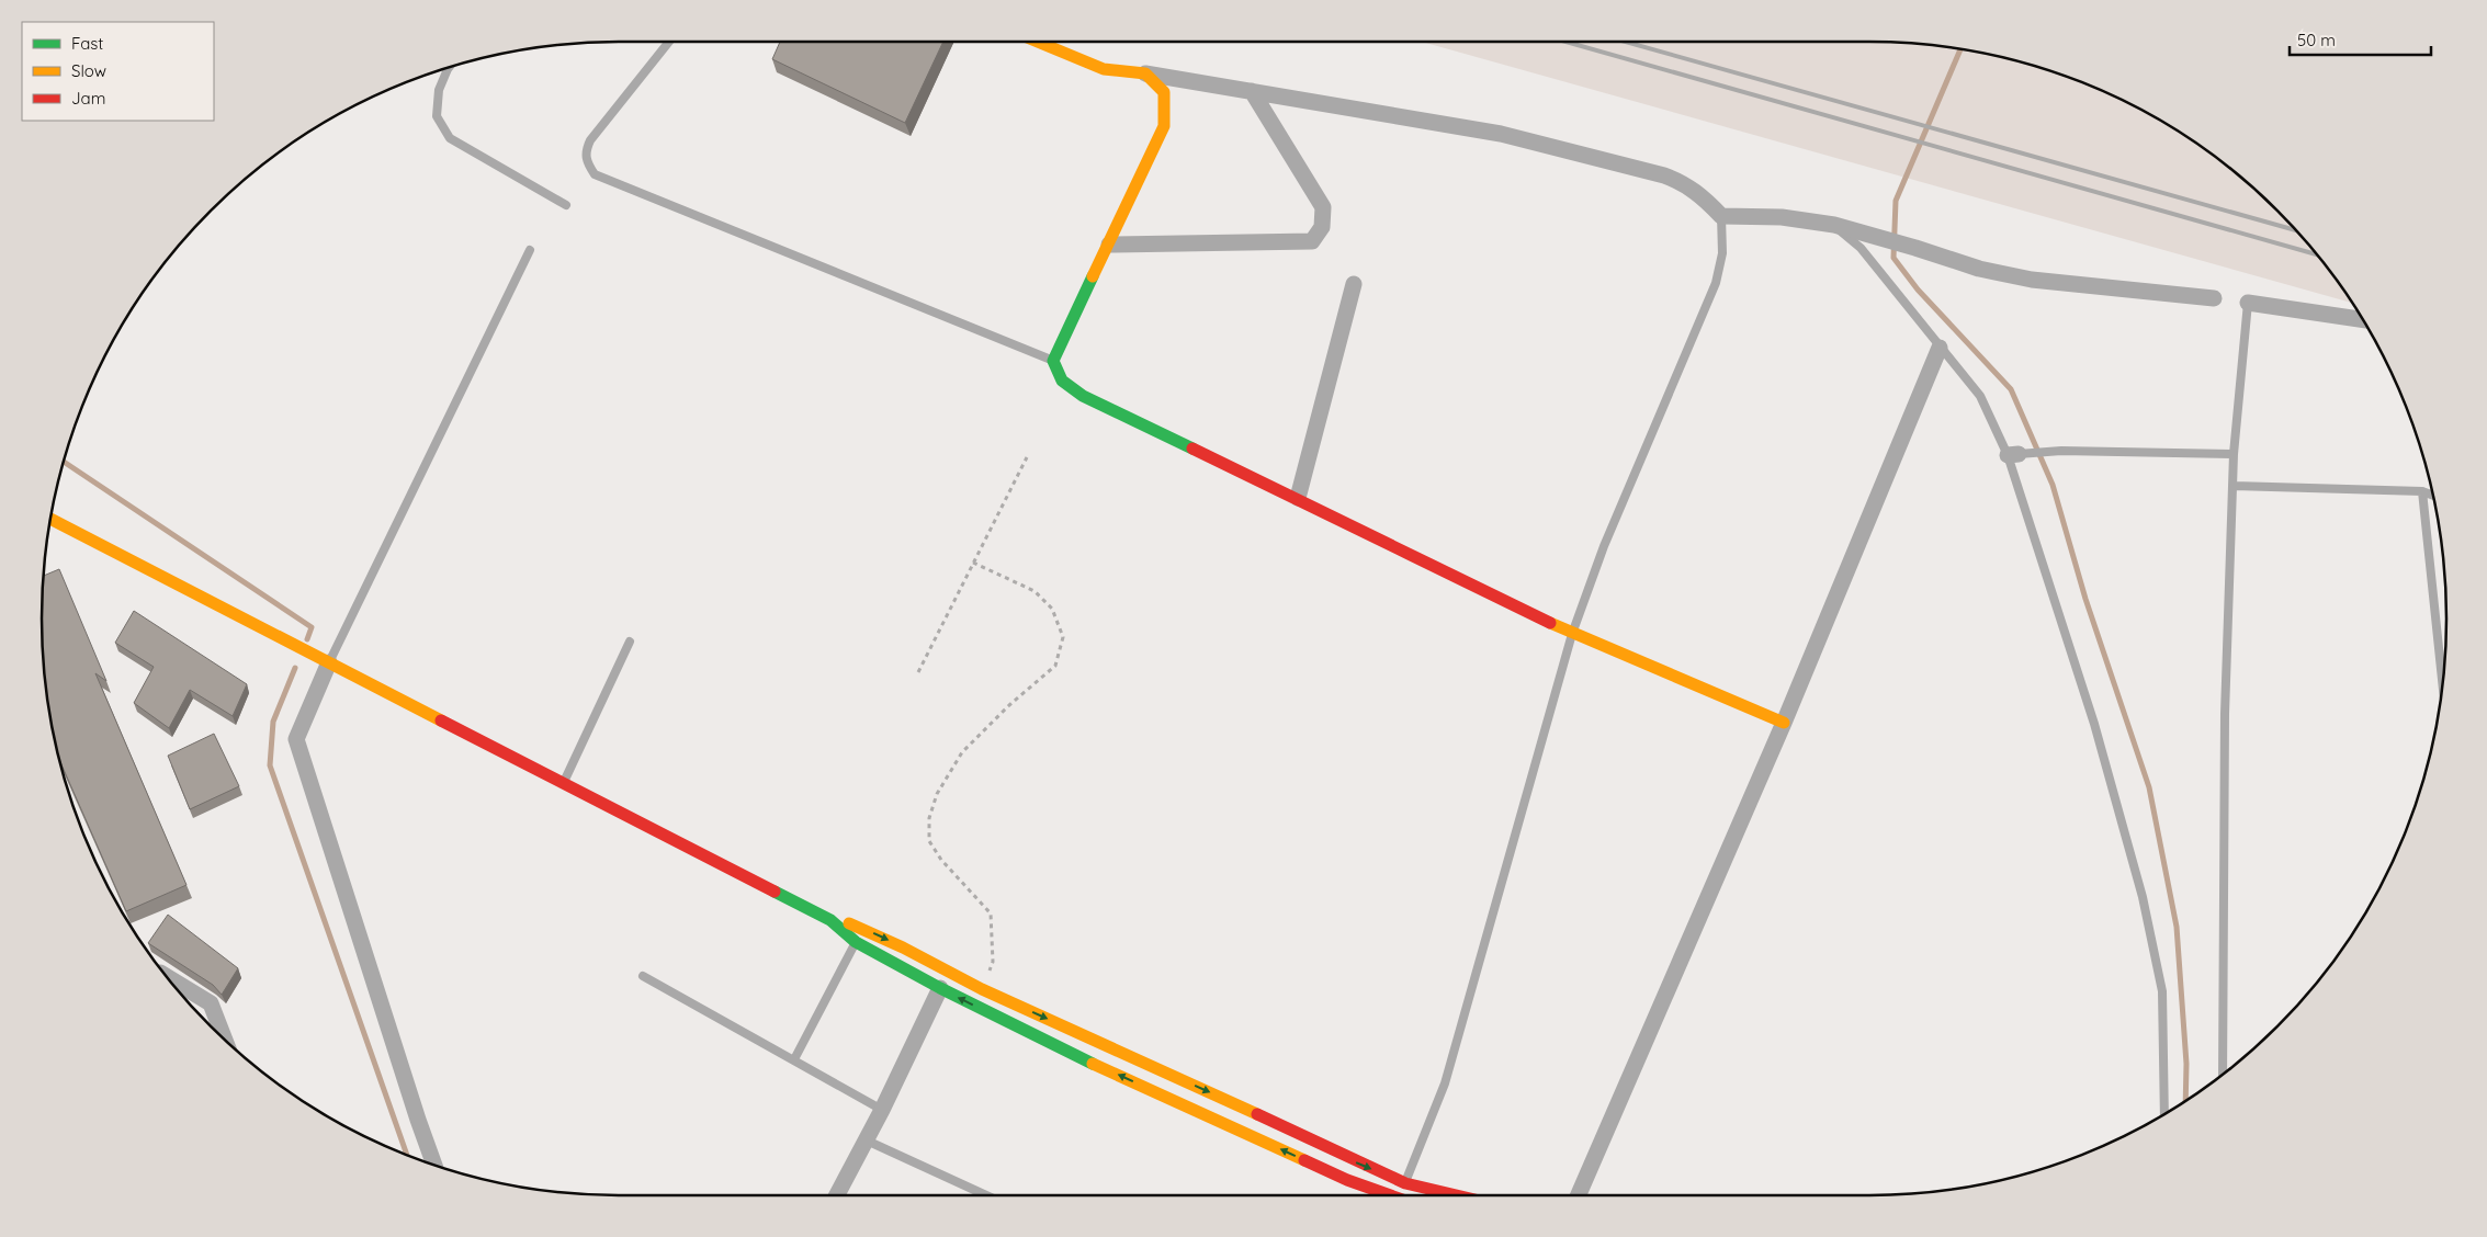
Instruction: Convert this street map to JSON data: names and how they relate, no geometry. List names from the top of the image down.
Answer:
{
  "legend": ["Fast", "Slow", "Jam"],
  "scale_bar": "50 m"
}
